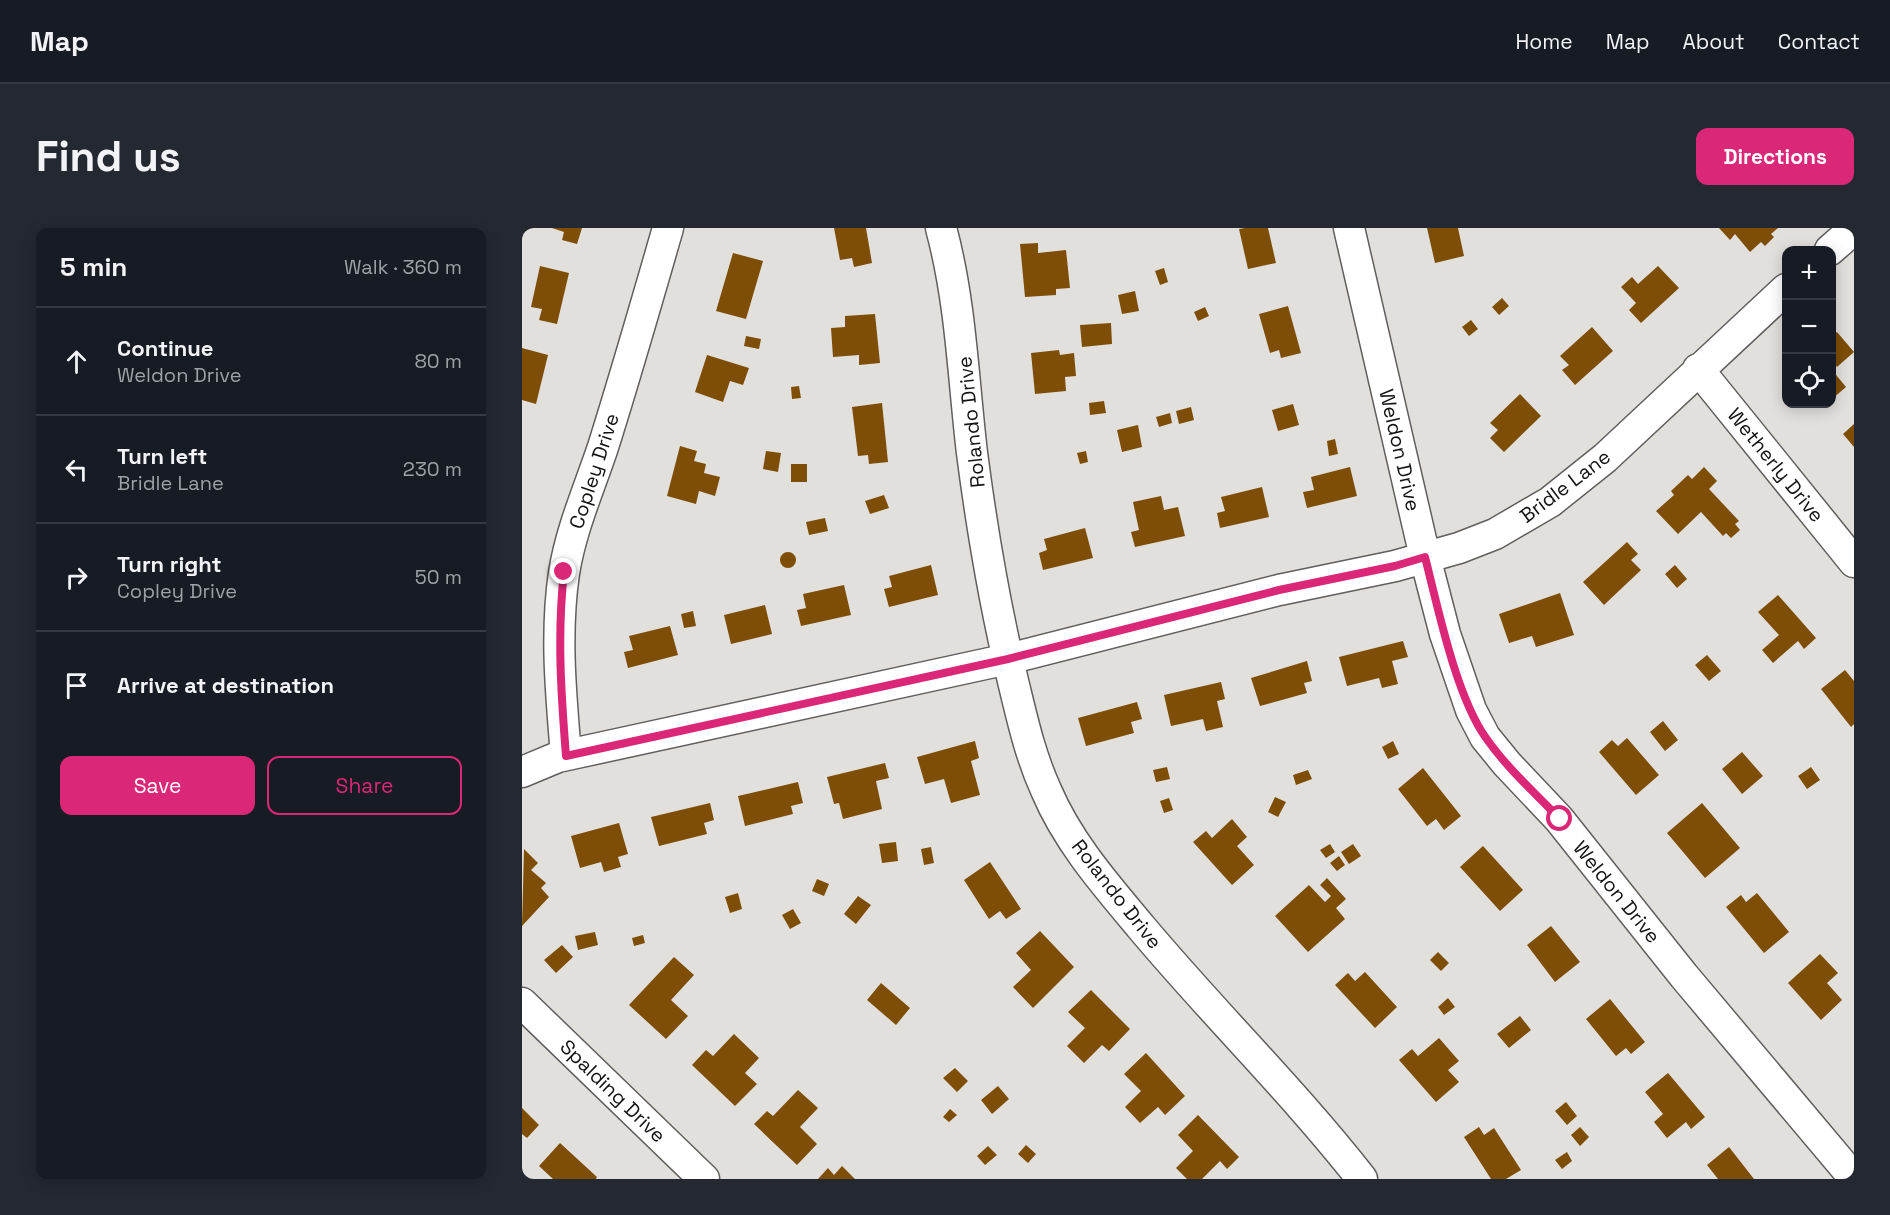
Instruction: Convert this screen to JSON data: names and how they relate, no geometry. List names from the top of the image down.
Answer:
{
  "streets": {
    "street": [
      "Rolando Drive",
      "Weldon Drive",
      "Wetherly Drive",
      "Copley Drive",
      "Bridle Lane",
      "Spalding Drive"
    ]
  },
  "crossings": [
    ["Rolando Drive", "Bridle Lane"],
    ["Weldon Drive", "Bridle Lane"],
    ["Wetherly Drive", "Bridle Lane"],
    ["Copley Drive", "Bridle Lane"]
  ],
  "page": {
    "header": "Map",
    "nav": [
      "Home",
      "Map",
      "About",
      "Contact"
    ],
    "buttons": [
      "Directions",
      ["Save", "Share"]
    ],
    "title": "Find us",
    "heading": ["5 min", "Walk · 360 m"],
    "map_buttons": ["+", "−"],
    "list": [
      ["Continue", "Weldon Drive", "80 m"],
      ["Turn left", "Bridle Lane", "230 m"],
      ["Turn right", "Copley Drive", "50 m"],
      "Arrive at destination"
    ]
  }
}
